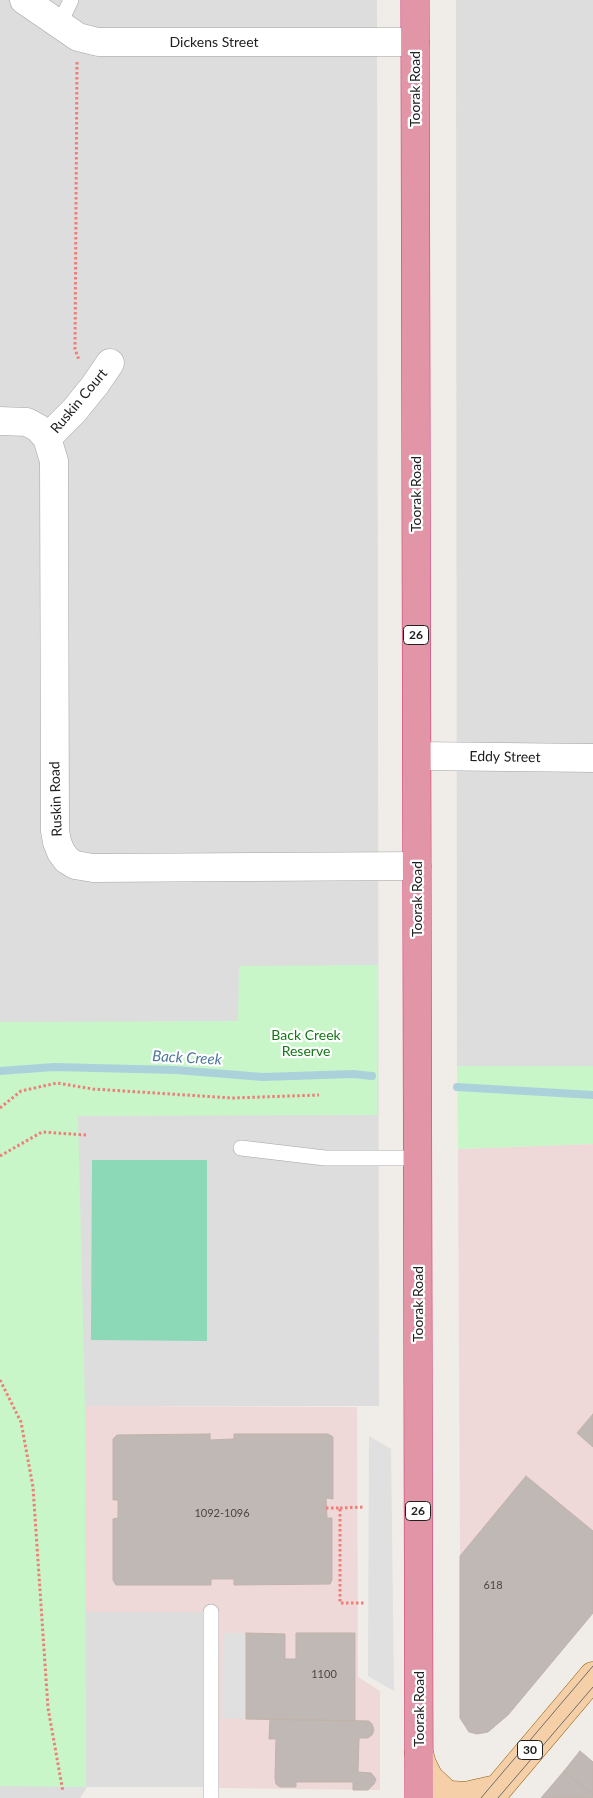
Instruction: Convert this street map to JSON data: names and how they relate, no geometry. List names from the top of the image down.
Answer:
{
  "streets": {
    "highway": ["Toorak Road", "26"],
    "main road": ["30"],
    "street": [
      "Dickens Street",
      "Ruskin Court",
      "Eddy Street",
      "Ruskin Road"
    ]
  },
  "crossings": [
    ["Dickens Street", "Toorak Road"],
    ["Toorak Road", "Eddy Street"],
    ["Toorak Road", "Ruskin Road"],
    ["Ruskin Court", "Ruskin Road"]
  ],
  "water": ["Back Creek"],
  "parks": ["Back Creek Reserve"],
  "house_numbers": ["1092-1096", "618", "1100"]
}
